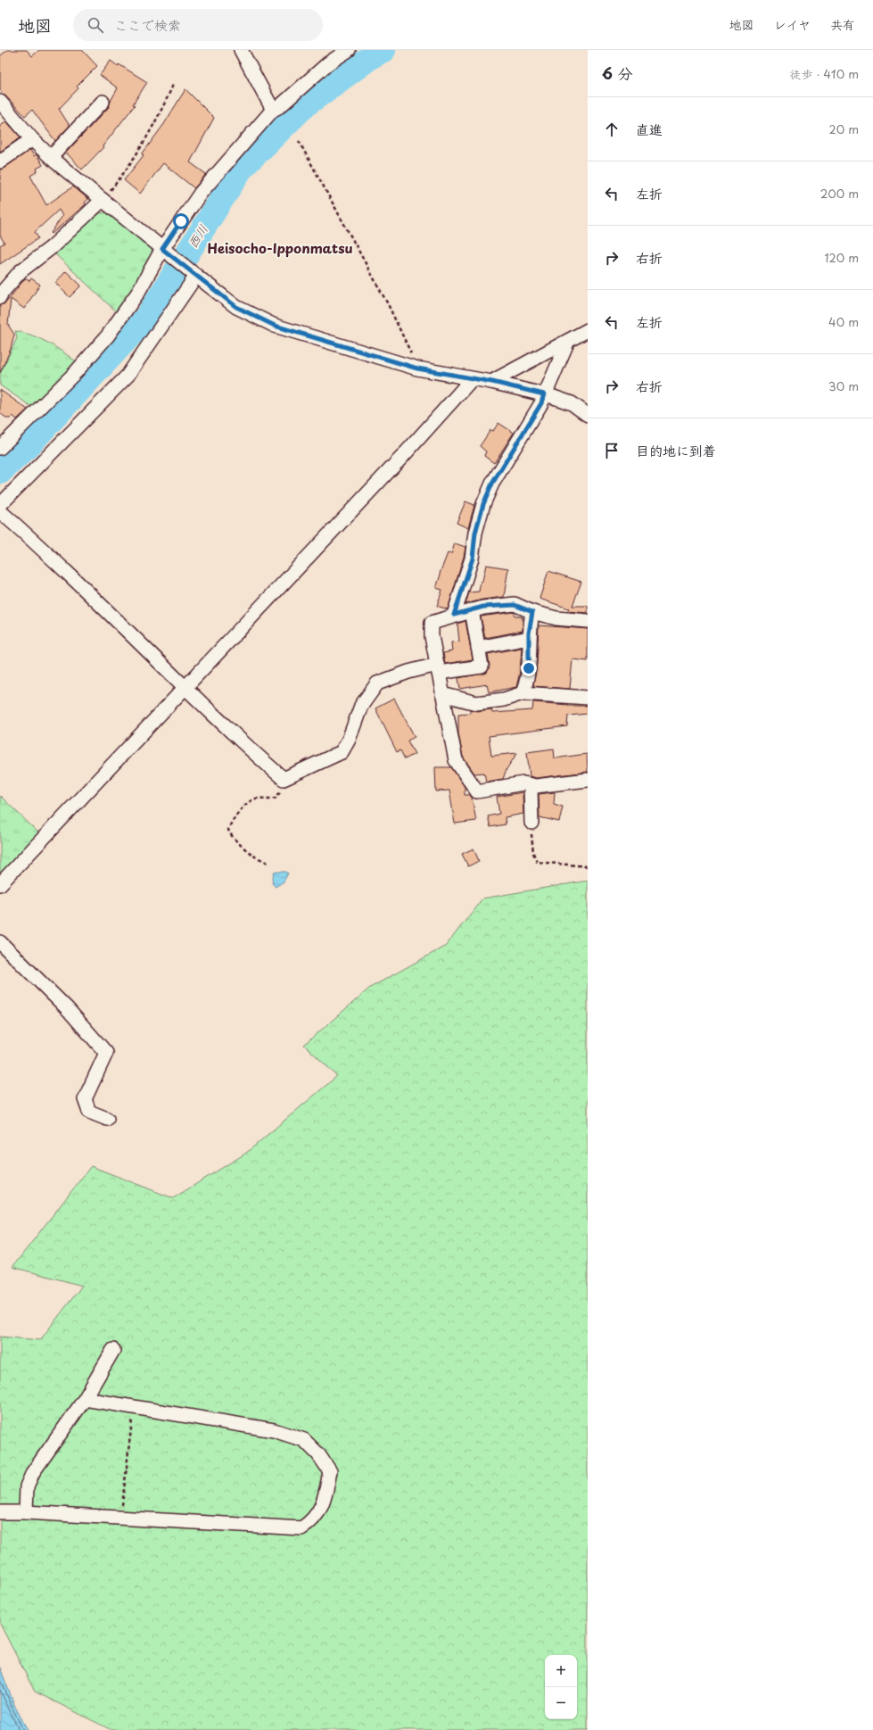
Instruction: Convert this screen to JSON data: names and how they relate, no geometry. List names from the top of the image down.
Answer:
{
  "districts": ["Heisocho-Ipponmatsu"],
  "water": ["西川"],
  "page": {
    "header": "地図",
    "search": "ここで検索",
    "nav": ["地図", "レイヤ", "共有"],
    "heading": ["6 分", "徒歩 · 410 m"],
    "list": [
      ["直進", "20 m"],
      ["左折", "200 m"],
      ["右折", "120 m"],
      ["左折", "40 m"],
      ["右折", "30 m"],
      "目的地に到着"
    ],
    "map_buttons": ["+", "−"]
  }
}
